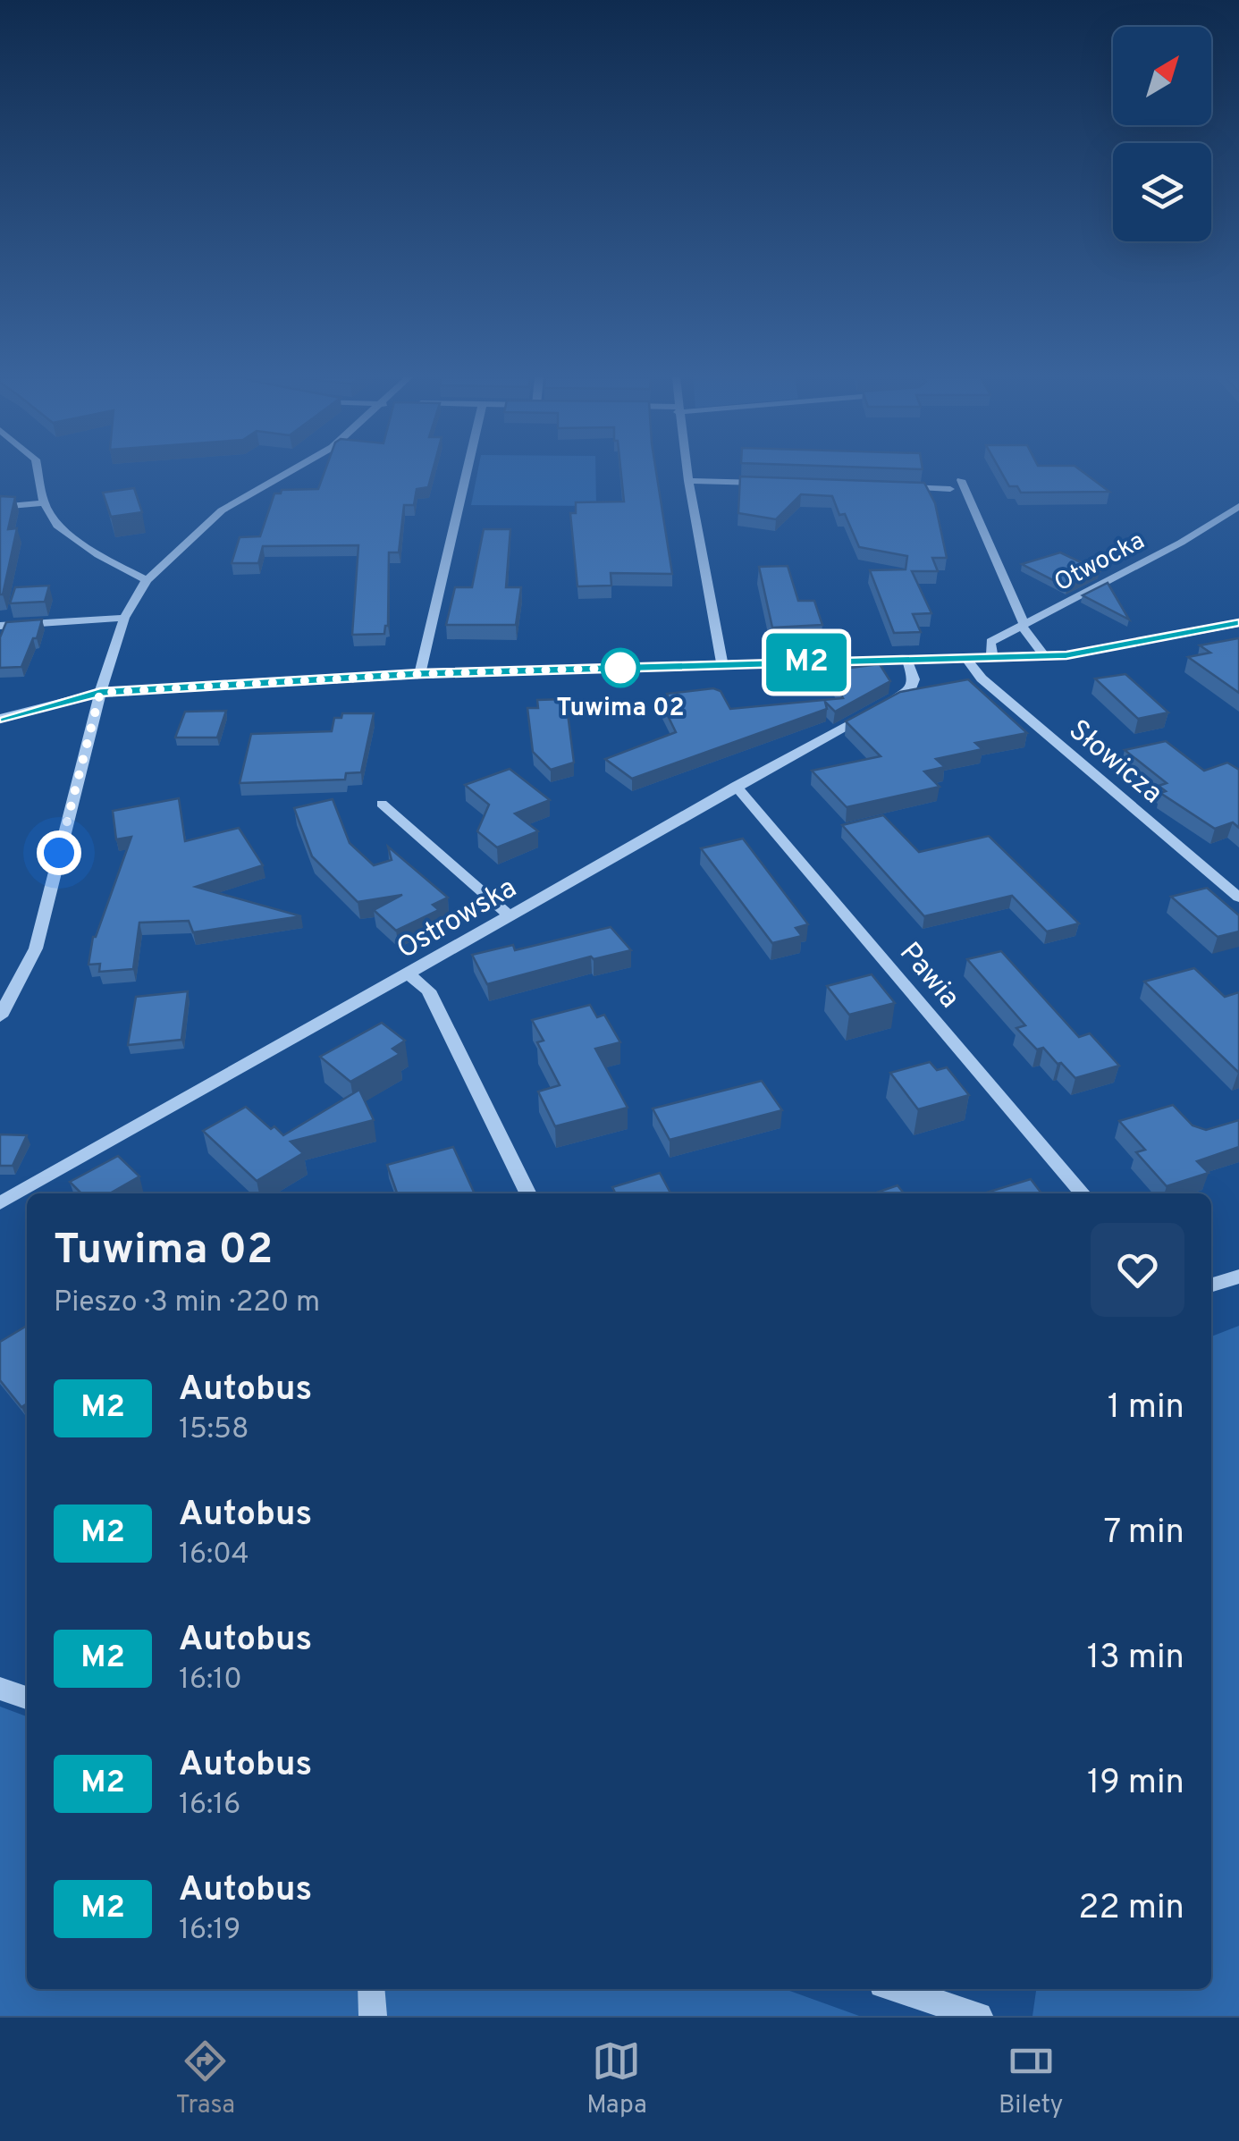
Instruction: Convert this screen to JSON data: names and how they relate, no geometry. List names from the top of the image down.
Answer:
{
  "streets": {
    "street": [
      "Otwocka",
      "Słowicza",
      "Ostrowska",
      "Pawia"
    ]
  },
  "crossings": [
    ["Ostrowska", "Pawia"]
  ],
  "places": ["Tuwima 02"],
  "lines": ["bus line M2"],
  "north": "top right",
  "page": {
    "on_map": "M2",
    "heading": ["Tuwima 02", "Pieszo · 3 min · 220 m"],
    "list": [
      {
        "mark": "M2",
        "name": "Autobus",
        "note": "15:58",
        "value": "1 min"
      },
      {
        "mark": "M2",
        "name": "Autobus",
        "note": "16:04",
        "value": "7 min"
      },
      {
        "mark": "M2",
        "name": "Autobus",
        "note": "16:10",
        "value": "13 min"
      },
      {
        "mark": "M2",
        "name": "Autobus",
        "note": "16:16",
        "value": "19 min"
      },
      {
        "mark": "M2",
        "name": "Autobus",
        "note": "16:19",
        "value": "22 min"
      }
    ],
    "tabs": ["Trasa", "Mapa", "Bilety"]
  }
}
